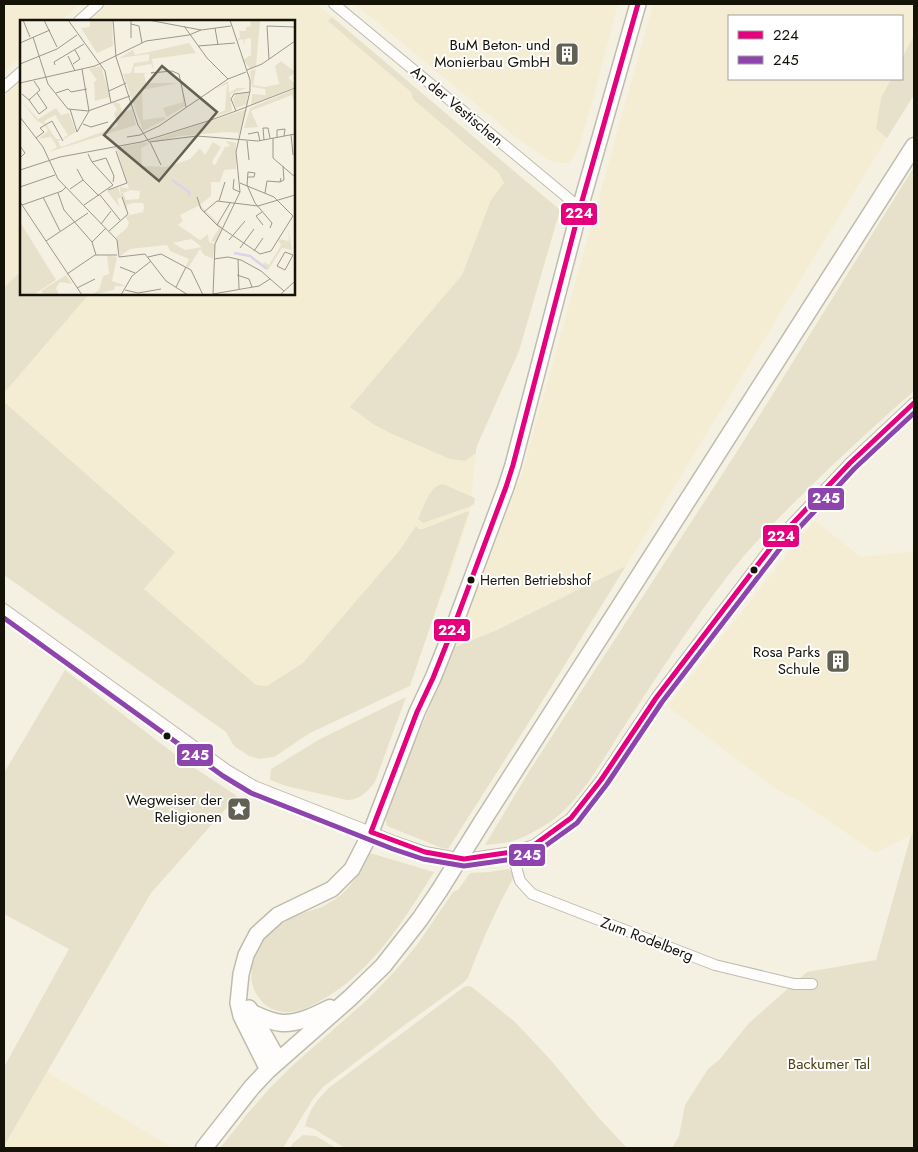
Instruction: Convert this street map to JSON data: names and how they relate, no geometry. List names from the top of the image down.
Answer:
{
  "streets": {
    "street": ["An der Vestischen", "Zum Rodelberg"]
  },
  "parks": ["Backumer Tal"],
  "places": {
    "building": ["BuM Beton- und Monierbau GmbH", "Rosa Parks Schule"],
    "other": ["Herten Betriebshof"],
    "place": ["Wegweiser der Religionen"]
  },
  "lines": ["transit line 224", "transit line 245"],
  "legend": ["224", "245"]
}
